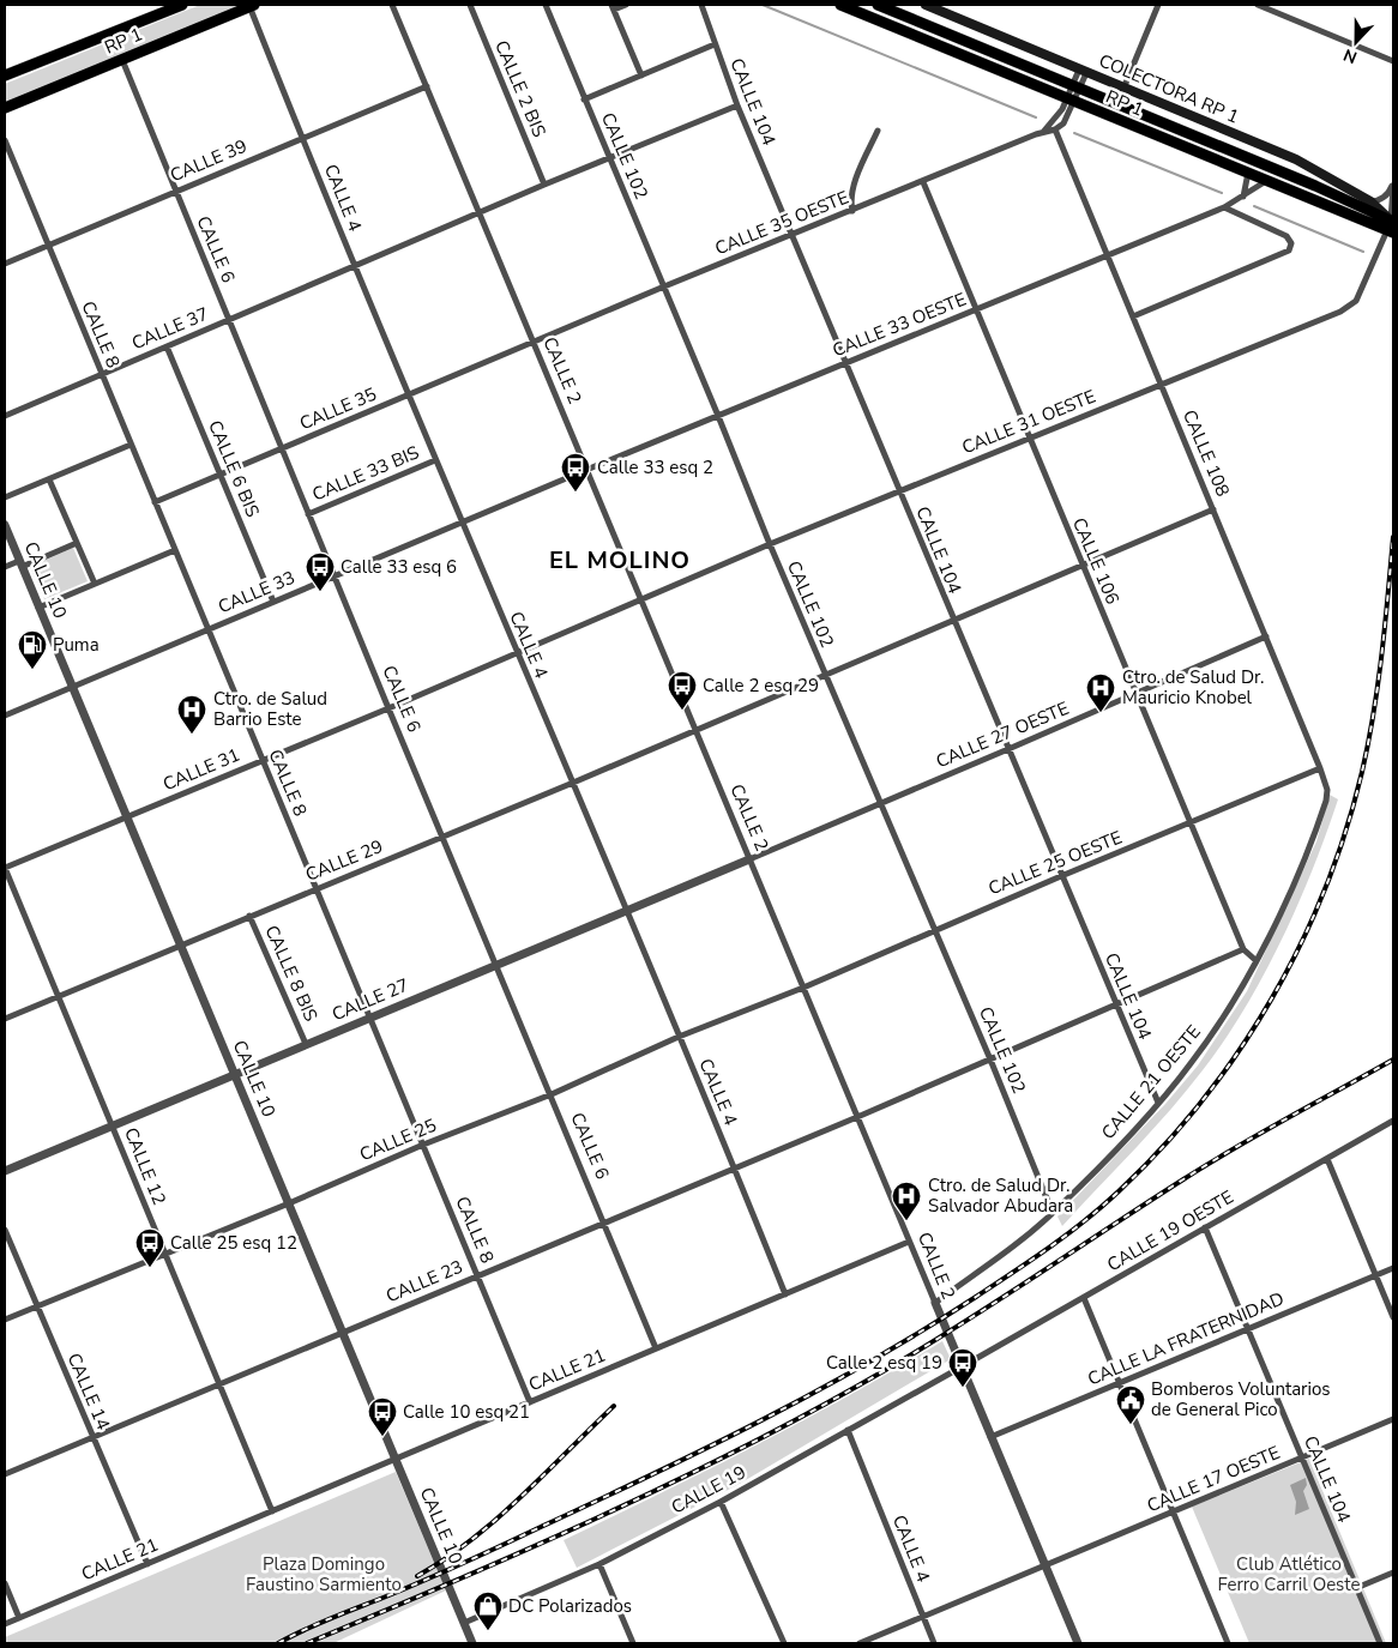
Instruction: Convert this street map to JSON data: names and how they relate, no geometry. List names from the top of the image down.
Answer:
{
  "streets": {
    "main road": ["RP 1", "COLECTORA RP 1"],
    "street": [
      "CALLE 2 BIS",
      "CALLE 104",
      "CALLE 102",
      "CALLE 39",
      "CALLE 4",
      "CALLE 35 OESTE",
      "CALLE 6",
      "CALLE 33 OESTE",
      "CALLE 37",
      "CALLE 8",
      "CALLE 2",
      "CALLE 35",
      "CALLE 31 OESTE",
      "CALLE 108",
      "CALLE 6 BIS",
      "CALLE 33 BIS",
      "CALLE 106",
      "CALLE 10",
      "CALLE 33",
      "CALLE 27 OESTE",
      "CALLE 31",
      "CALLE 29",
      "CALLE 25 OESTE",
      "CALLE 8 BIS",
      "CALLE 27",
      "CALLE 21 OESTE",
      "CALLE 25",
      "CALLE 12",
      "CALLE 19 OESTE",
      "CALLE 23",
      "CALLE LA FRATERNIDAD",
      "CALLE 21",
      "CALLE 14",
      "CALLE 17 OESTE",
      "CALLE 19"
    ]
  },
  "crossings": [
    ["RP 1", "COLECTORA RP 1"],
    ["RP 1", "CALLE 4"],
    ["RP 1", "CALLE 35 OESTE"],
    ["RP 1", "CALLE 6"],
    ["RP 1", "CALLE 33 OESTE"],
    ["RP 1", "CALLE 31 OESTE"],
    ["CALLE 2 BIS", "CALLE 37"],
    ["COLECTORA RP 1", "CALLE 31 OESTE"],
    ["CALLE 104", "CALLE 35 OESTE"],
    ["CALLE 104", "CALLE 33 OESTE"],
    ["CALLE 104", "CALLE 37"],
    ["CALLE 104", "CALLE 31 OESTE"],
    ["CALLE 104", "CALLE 27 OESTE"],
    ["CALLE 104", "CALLE 29"],
    ["CALLE 104", "CALLE 25 OESTE"],
    ["CALLE 104", "CALLE 21 OESTE"],
    ["CALLE 104", "CALLE 19 OESTE"],
    ["CALLE 104", "CALLE 23"],
    ["CALLE 104", "CALLE LA FRATERNIDAD"],
    ["CALLE 104", "CALLE 17 OESTE"],
    ["CALLE 102", "CALLE 35 OESTE"],
    ["CALLE 102", "CALLE 33 OESTE"],
    ["CALLE 102", "CALLE 37"],
    ["CALLE 102", "CALLE 31 OESTE"],
    ["CALLE 102", "CALLE 27 OESTE"],
    ["CALLE 102", "CALLE 29"],
    ["CALLE 102", "CALLE 25 OESTE"],
    ["CALLE 102", "CALLE 21 OESTE"],
    ["CALLE 102", "CALLE 23"],
    ["CALLE 39", "CALLE 4"],
    ["CALLE 39", "CALLE 6"],
    ["CALLE 39", "CALLE 8"],
    ["CALLE 39", "CALLE 2"],
    ["CALLE 4", "CALLE 37"],
    ["CALLE 4", "CALLE 35"],
    ["CALLE 4", "CALLE 33 BIS"],
    ["CALLE 4", "CALLE 33"],
    ["CALLE 4", "CALLE 31"],
    ["CALLE 4", "CALLE 29"],
    ["CALLE 4", "CALLE 27"],
    ["CALLE 4", "CALLE 25"],
    ["CALLE 4", "CALLE 23"],
    ["CALLE 4", "CALLE 21"],
    ["CALLE 4", "CALLE 17 OESTE"],
    ["CALLE 4", "CALLE 19"],
    ["CALLE 35 OESTE", "CALLE 2"],
    ["CALLE 35 OESTE", "CALLE 35"],
    ["CALLE 35 OESTE", "CALLE 108"],
    ["CALLE 35 OESTE", "CALLE 106"],
    ["CALLE 6", "CALLE 37"],
    ["CALLE 6", "CALLE 35"],
    ["CALLE 6", "CALLE 33 BIS"],
    ["CALLE 6", "CALLE 33"],
    ["CALLE 6", "CALLE 31"],
    ["CALLE 6", "CALLE 29"],
    ["CALLE 6", "CALLE 27"],
    ["CALLE 6", "CALLE 25"],
    ["CALLE 6", "CALLE 23"],
    ["CALLE 6", "CALLE 21"],
    ["CALLE 33 OESTE", "CALLE 2"],
    ["CALLE 33 OESTE", "CALLE 108"],
    ["CALLE 33 OESTE", "CALLE 106"],
    ["CALLE 33 OESTE", "CALLE 33"],
    ["CALLE 37", "CALLE 8"],
    ["CALLE 37", "CALLE 2"],
    ["CALLE 37", "CALLE 6 BIS"],
    ["CALLE 8", "CALLE 35"],
    ["CALLE 8", "CALLE 33"],
    ["CALLE 8", "CALLE 31"],
    ["CALLE 8", "CALLE 29"],
    ["CALLE 8", "CALLE 27"],
    ["CALLE 8", "CALLE 25"],
    ["CALLE 8", "CALLE 23"],
    ["CALLE 8", "CALLE 21"],
    ["CALLE 2", "CALLE 35"],
    ["CALLE 2", "CALLE 31 OESTE"],
    ["CALLE 2", "CALLE 33"],
    ["CALLE 2", "CALLE 27 OESTE"],
    ["CALLE 2", "CALLE 31"],
    ["CALLE 2", "CALLE 29"],
    ["CALLE 2", "CALLE 25 OESTE"],
    ["CALLE 2", "CALLE 27"],
    ["CALLE 2", "CALLE 21 OESTE"],
    ["CALLE 2", "CALLE 25"],
    ["CALLE 2", "CALLE 19 OESTE"],
    ["CALLE 2", "CALLE 23"],
    ["CALLE 2", "CALLE LA FRATERNIDAD"],
    ["CALLE 2", "CALLE 21"],
    ["CALLE 2", "CALLE 17 OESTE"],
    ["CALLE 2", "CALLE 19"],
    ["CALLE 35", "CALLE 6 BIS"],
    ["CALLE 31 OESTE", "CALLE 108"],
    ["CALLE 31 OESTE", "CALLE 106"],
    ["CALLE 31 OESTE", "CALLE 31"],
    ["CALLE 108", "CALLE 27 OESTE"],
    ["CALLE 108", "CALLE 29"],
    ["CALLE 108", "CALLE 25 OESTE"],
    ["CALLE 108", "CALLE 21 OESTE"],
    ["CALLE 6 BIS", "CALLE 33"],
    ["CALLE 106", "CALLE 27 OESTE"],
    ["CALLE 106", "CALLE 29"],
    ["CALLE 106", "CALLE 25 OESTE"],
    ["CALLE 106", "CALLE 23"],
    ["CALLE 10", "CALLE 33"],
    ["CALLE 10", "CALLE 31"],
    ["CALLE 10", "CALLE 29"],
    ["CALLE 10", "CALLE 27"],
    ["CALLE 10", "CALLE 25"],
    ["CALLE 10", "CALLE 23"],
    ["CALLE 10", "CALLE 21"],
    ["CALLE 10", "CALLE 19"],
    ["CALLE 27 OESTE", "CALLE 27"],
    ["CALLE 31", "CALLE 12"],
    ["CALLE 29", "CALLE 8 BIS"],
    ["CALLE 29", "CALLE 12"],
    ["CALLE 25 OESTE", "CALLE 25"],
    ["CALLE 8 BIS", "CALLE 27"],
    ["CALLE 27", "CALLE 12"],
    ["CALLE 25", "CALLE 12"],
    ["CALLE 25", "CALLE 14"],
    ["CALLE 12", "CALLE 23"],
    ["CALLE 12", "CALLE 21"],
    ["CALLE 19 OESTE", "CALLE 19"],
    ["CALLE 23", "CALLE 14"],
    ["CALLE 21", "CALLE 14"]
  ],
  "districts": ["EL MOLINO"],
  "parks": ["Plaza Domingo Faustino Sarmiento", "Club Atlético Ferro Carril Oeste"],
  "places": {
    "bus stop": [
      "Calle 33 esq 2",
      "Calle 33 esq 6",
      "Calle 2 esq 29",
      "Calle 25 esq 12",
      "Calle 2 esq 19",
      "Calle 10 esq 21"
    ],
    "fuel station": ["Puma"],
    "hospital": ["Ctro. de Salud Dr. Mauricio Knobel", "Ctro. de Salud Barrio Este", "Ctro. de Salud Dr. Salvador Abudara"],
    "public building": ["Bomberos Voluntarios de General Pico"],
    "shop": ["DC Polarizados"]
  },
  "north": "bottom"
}
